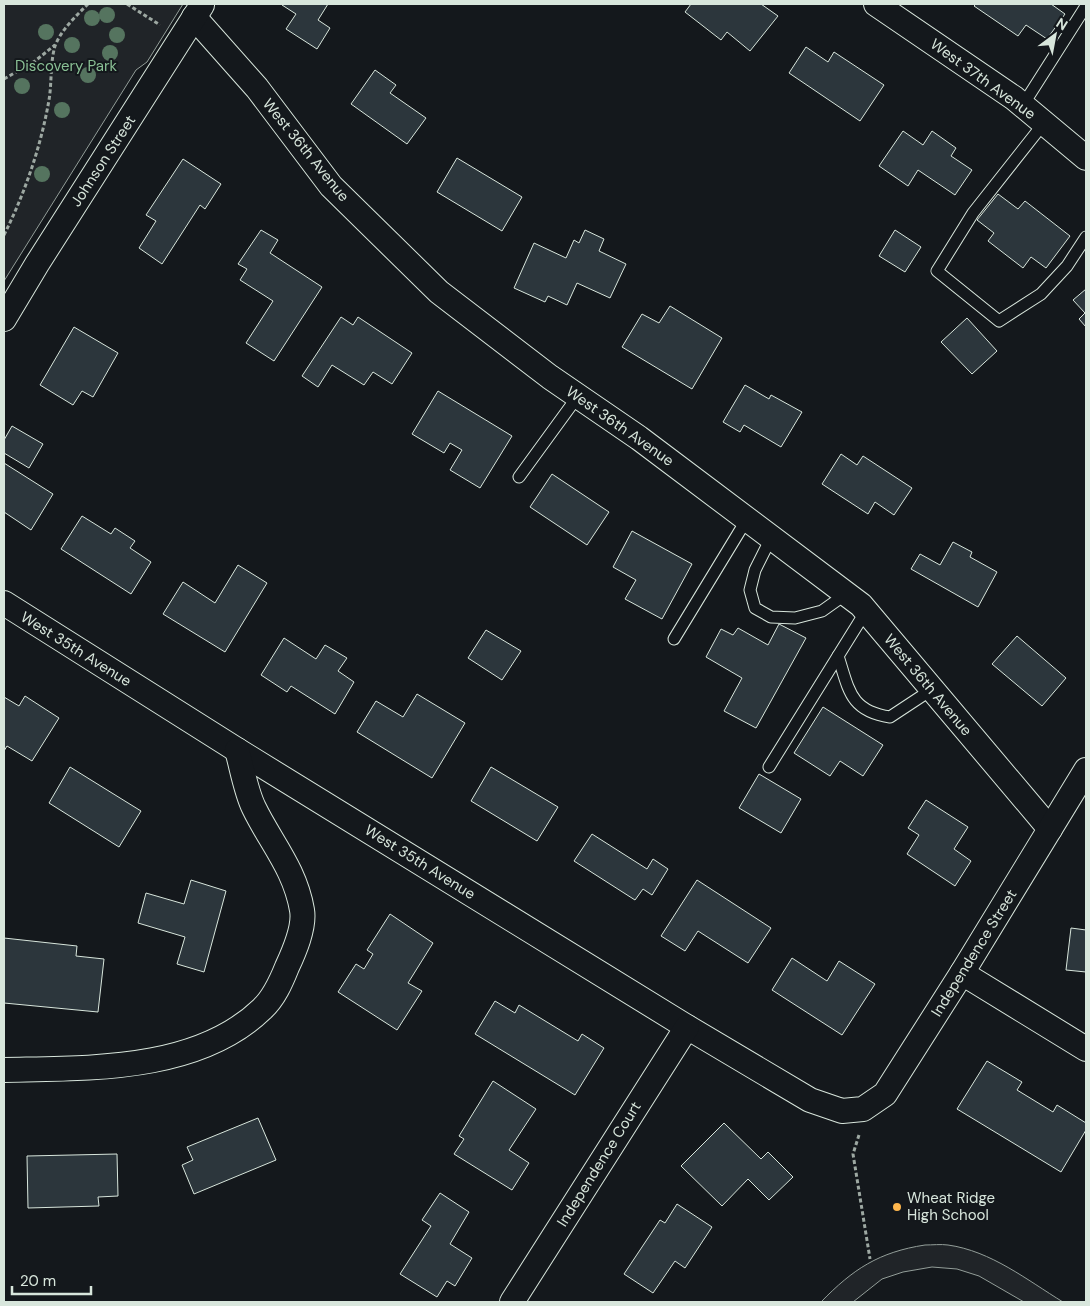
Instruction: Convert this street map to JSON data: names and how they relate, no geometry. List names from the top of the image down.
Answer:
{
  "streets": {
    "street": [
      "West 37th Avenue",
      "West 36th Avenue",
      "Johnson Street",
      "West 35th Avenue",
      "Independence Street",
      "Independence Court"
    ]
  },
  "crossings": [
    ["West 36th Avenue", "Johnson Street"],
    ["West 36th Avenue", "Independence Street"],
    ["West 35th Avenue", "Independence Street"],
    ["West 35th Avenue", "Independence Court"]
  ],
  "parks": ["Discovery Park"],
  "places": ["Wheat Ridge High School"],
  "scale_bar": "20 m",
  "north": "top right"
}
